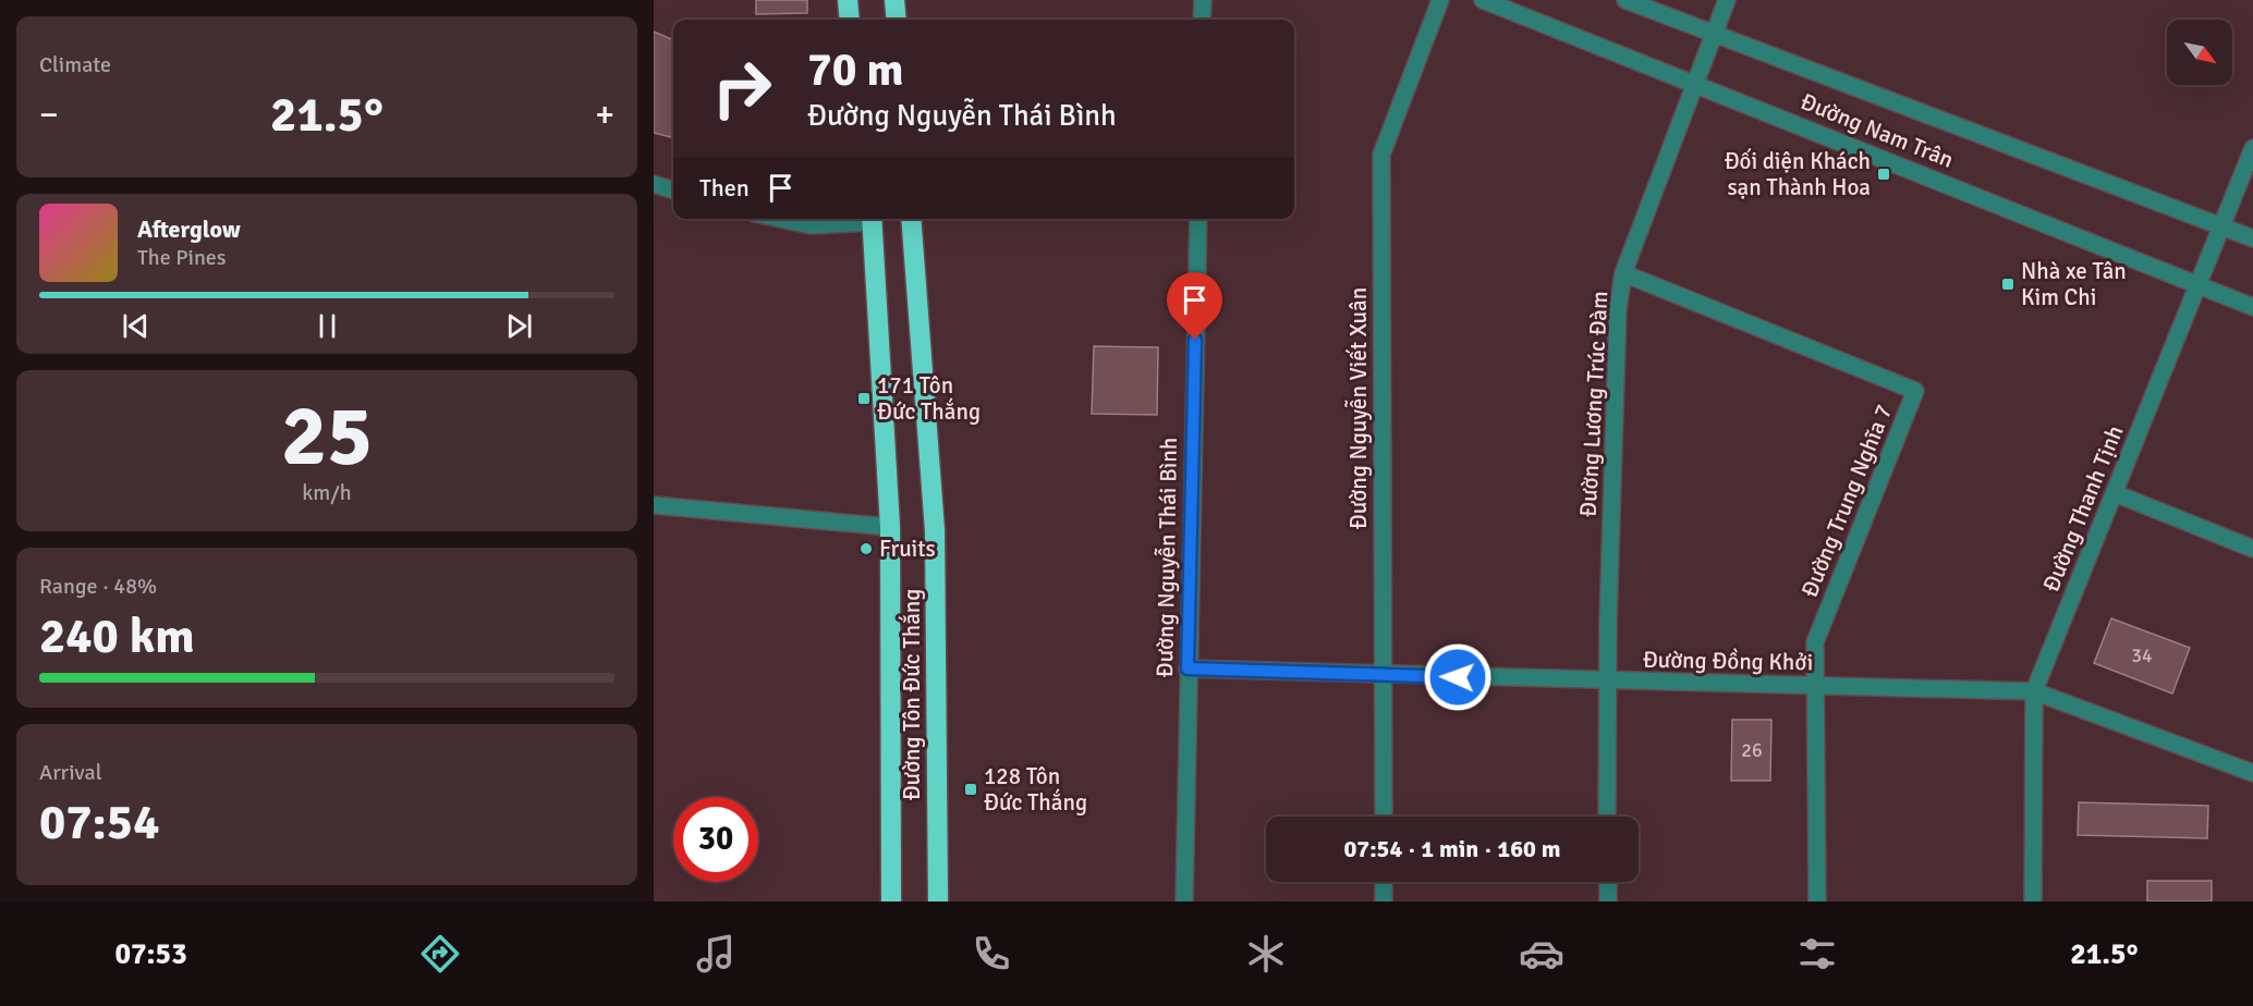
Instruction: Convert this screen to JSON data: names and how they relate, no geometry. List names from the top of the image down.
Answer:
{
  "streets": {
    "highway": ["Đường Tôn Đức Thắng"],
    "street": [
      "Đường Nam Trân",
      "Đường Lương Trúc Đàm",
      "Đường Nguyễn Viết Xuân",
      "Đường Trung Nghĩa 7",
      "Đường Thanh Tịnh",
      "Đường Nguyễn Thái Bình",
      "Đường Đồng Khởi"
    ]
  },
  "crossings": [
    ["Đường Nam Trân", "Đường Lương Trúc Đàm"],
    ["Đường Nam Trân", "Đường Thanh Tịnh"],
    ["Đường Lương Trúc Đàm", "Đường Trung Nghĩa 7"],
    ["Đường Lương Trúc Đàm", "Đường Đồng Khởi"],
    ["Đường Nguyễn Viết Xuân", "Đường Đồng Khởi"],
    ["Đường Trung Nghĩa 7", "Đường Đồng Khởi"],
    ["Đường Thanh Tịnh", "Đường Đồng Khởi"],
    ["Đường Nguyễn Thái Bình", "Đường Đồng Khởi"]
  ],
  "places": {
    "transit": [
      "Đối diện Khách sạn Thành Hoa",
      "Nhà xe Tân Kim Chi",
      "171 Tôn Đức Thắng",
      "128 Tôn Đức Thắng"
    ],
    "other": ["Fruits"]
  },
  "house_numbers": ["34", "26"],
  "north": "bottom right",
  "page": {
    "tile": [
      "Climate",
      ["25", "km/h"],
      ["Range · 48%", "240 km"],
      ["Arrival", "07:54"]
    ],
    "turn": ["70 m", "Đường Nguyễn Thái Bình"],
    "heat": ["−", "21.5°", "+"],
    "then": "Then",
    "song": ["Afterglow", "The Pines"],
    "limit": "30",
    "trip": "07:54 · 1 min · 160 m",
    "tabs": ["07:53", "21.5°"]
  }
}
